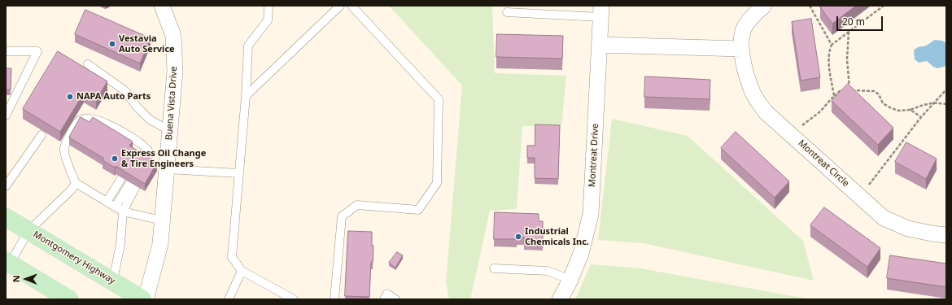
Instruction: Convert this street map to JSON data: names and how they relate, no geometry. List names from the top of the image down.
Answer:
{
  "streets": {
    "main road": ["Montgomery Highway"],
    "street": ["Buena Vista Drive", "Montreat Drive", "Montreat Circle"]
  },
  "places": [
    "Vestavia Auto Service",
    "NAPA Auto Parts",
    "Express Oil Change & Tire Engineers",
    "Industrial Chemicals Inc."
  ],
  "scale_bar": "20 m",
  "north": "left"
}
